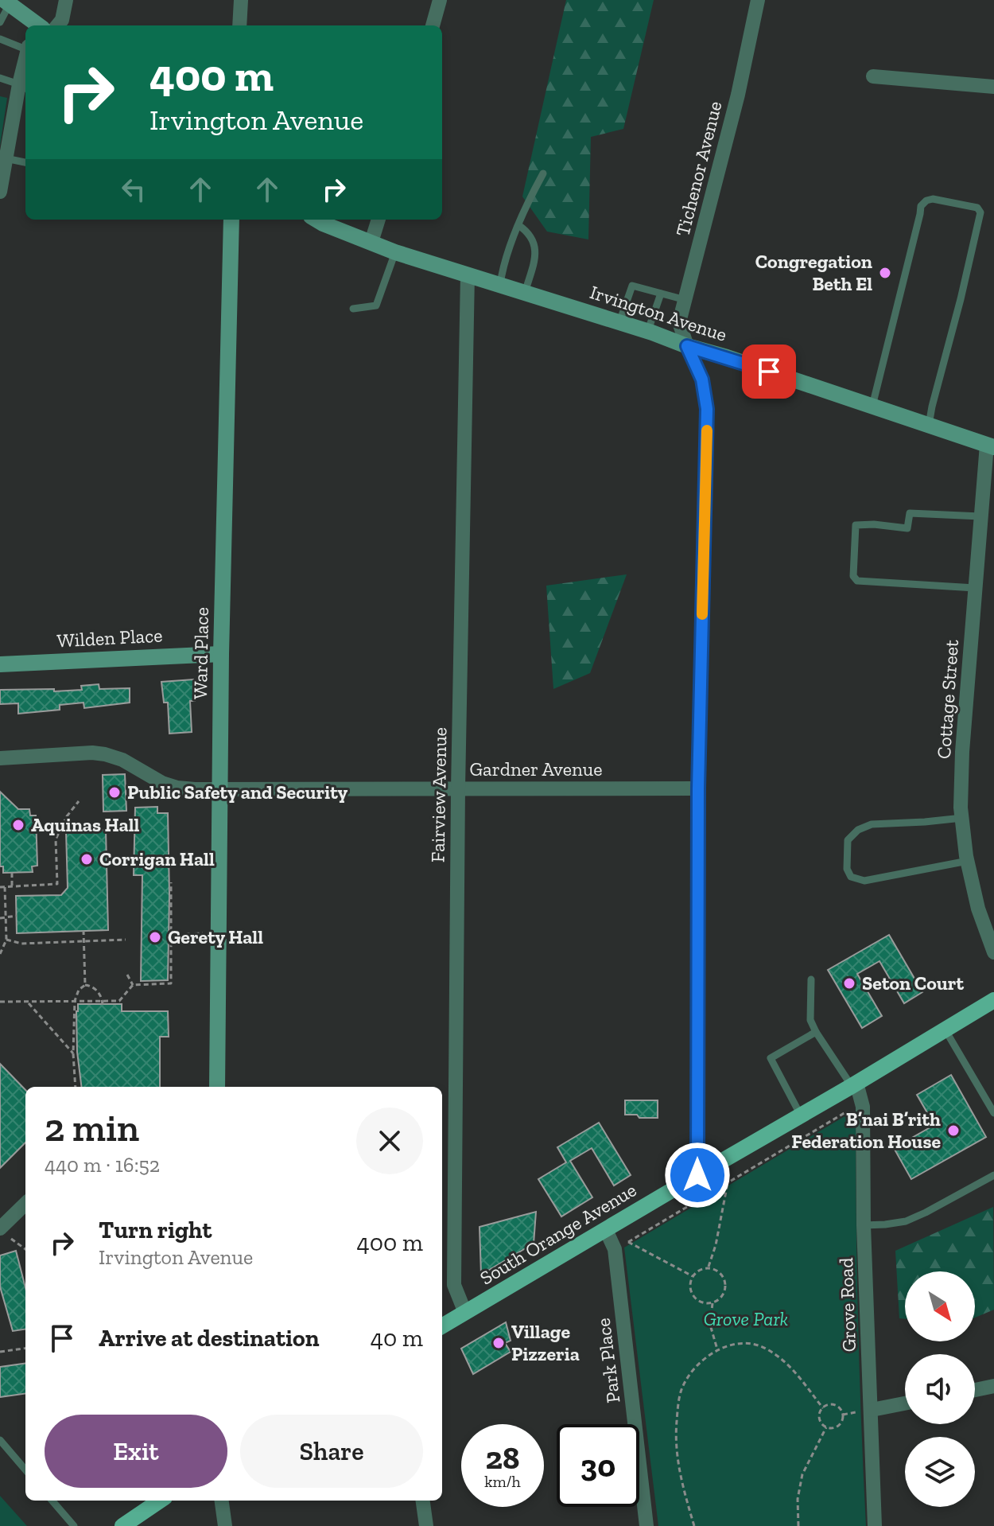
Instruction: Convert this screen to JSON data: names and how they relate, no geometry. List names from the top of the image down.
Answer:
{
  "streets": {
    "main road": ["South Orange Avenue"],
    "street": [
      "Tichenor Avenue",
      "Irvington Avenue",
      "Wilden Place",
      "Ward Place",
      "Cottage Street",
      "Gardner Avenue",
      "Fairview Avenue",
      "Grove Road",
      "Park Place"
    ]
  },
  "crossings": [
    ["Tichenor Avenue", "Irvington Avenue"],
    ["Tichenor Avenue", "Gardner Avenue"],
    ["Tichenor Avenue", "South Orange Avenue"],
    ["Irvington Avenue", "Cottage Street"],
    ["Irvington Avenue", "Fairview Avenue"],
    ["Wilden Place", "Ward Place"],
    ["Ward Place", "Gardner Avenue"],
    ["Gardner Avenue", "Fairview Avenue"],
    ["Fairview Avenue", "South Orange Avenue"],
    ["South Orange Avenue", "Grove Road"],
    ["South Orange Avenue", "Park Place"]
  ],
  "parks": ["Grove Park"],
  "places": [
    "Congregation Beth El",
    "Public Safety and Security",
    "Aquinas Hall",
    "Corrigan Hall",
    "Gerety Hall",
    "Seton Court",
    "B’nai B’rith Federation House",
    "Village Pizzeria"
  ],
  "north": "bottom right",
  "page": {
    "turn": ["400 m", "Irvington Avenue"],
    "heading": ["2 min", "440 m · 16:52"],
    "list": [
      {
        "name": "Turn right",
        "note": "Irvington Avenue",
        "value": "400 m"
      },
      {
        "name": "Arrive at destination",
        "value": "40 m"
      }
    ],
    "buttons": ["Exit", "Share"],
    "speed": "28 km/h",
    "limit": "30"
  }
}
